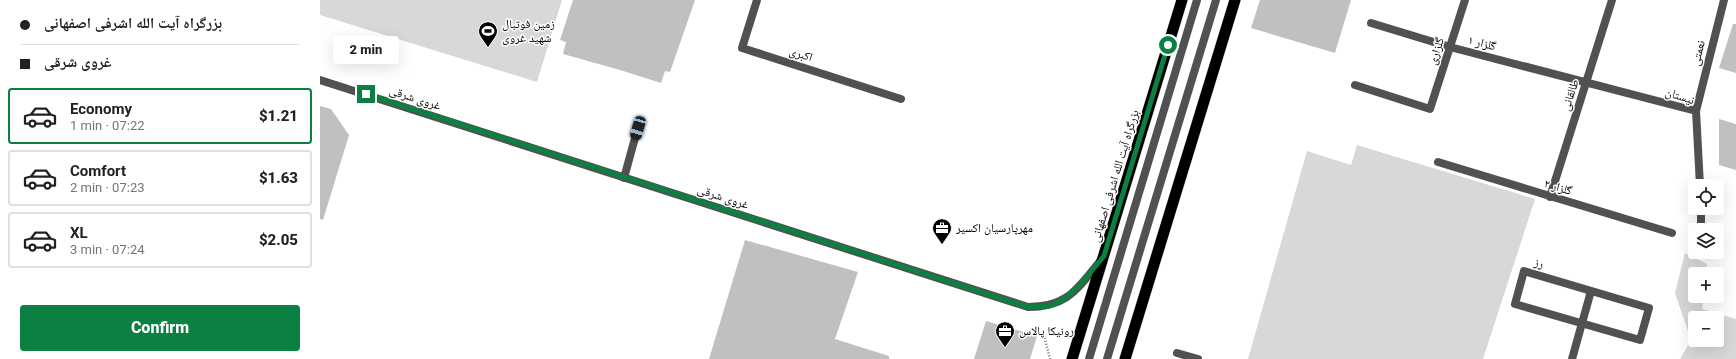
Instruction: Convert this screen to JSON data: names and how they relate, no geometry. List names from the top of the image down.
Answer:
{
  "streets": {
    "highway": ["بزرگراه آیت الله اشرفی اصفهانی"],
    "street": [
      "گلزار ۱",
      "گلزاری",
      "نعمتی",
      "اکبری",
      "طالقانی",
      "نیستان",
      "غروی شرقی",
      "گلزار ۲",
      "رز"
    ]
  },
  "crossings": [
    ["گلزار ۱", "گلزاری"],
    ["گلزار ۱", "طالقانی"],
    ["گلزار ۱", "نیستان"],
    ["نعمتی", "نیستان"],
    ["طالقانی", "نیستان"],
    ["طالقانی", "گلزار ۲"],
    ["غروی شرقی", "بزرگراه آیت الله اشرفی اصفهانی"]
  ],
  "places": {
    "sports": ["زمین فوتبال شهید غروی"],
    "office": ["مهرپارسیان اکسیر", "رونیکا پالاس"]
  },
  "page": {
    "banner": ["بزرگراه آیت الله اشرفی اصفهانی", "غروی شرقی"],
    "bubble": "2 min",
    "list": [
      {
        "name": "Economy",
        "note": "1 min · 07:22",
        "value": "$1.21"
      },
      {
        "name": "Comfort",
        "note": "2 min · 07:23",
        "value": "$1.63"
      },
      {
        "name": "XL",
        "note": "3 min · 07:24",
        "value": "$2.05"
      }
    ],
    "map_buttons": ["+", "−"],
    "buttons": "Confirm"
  }
}
